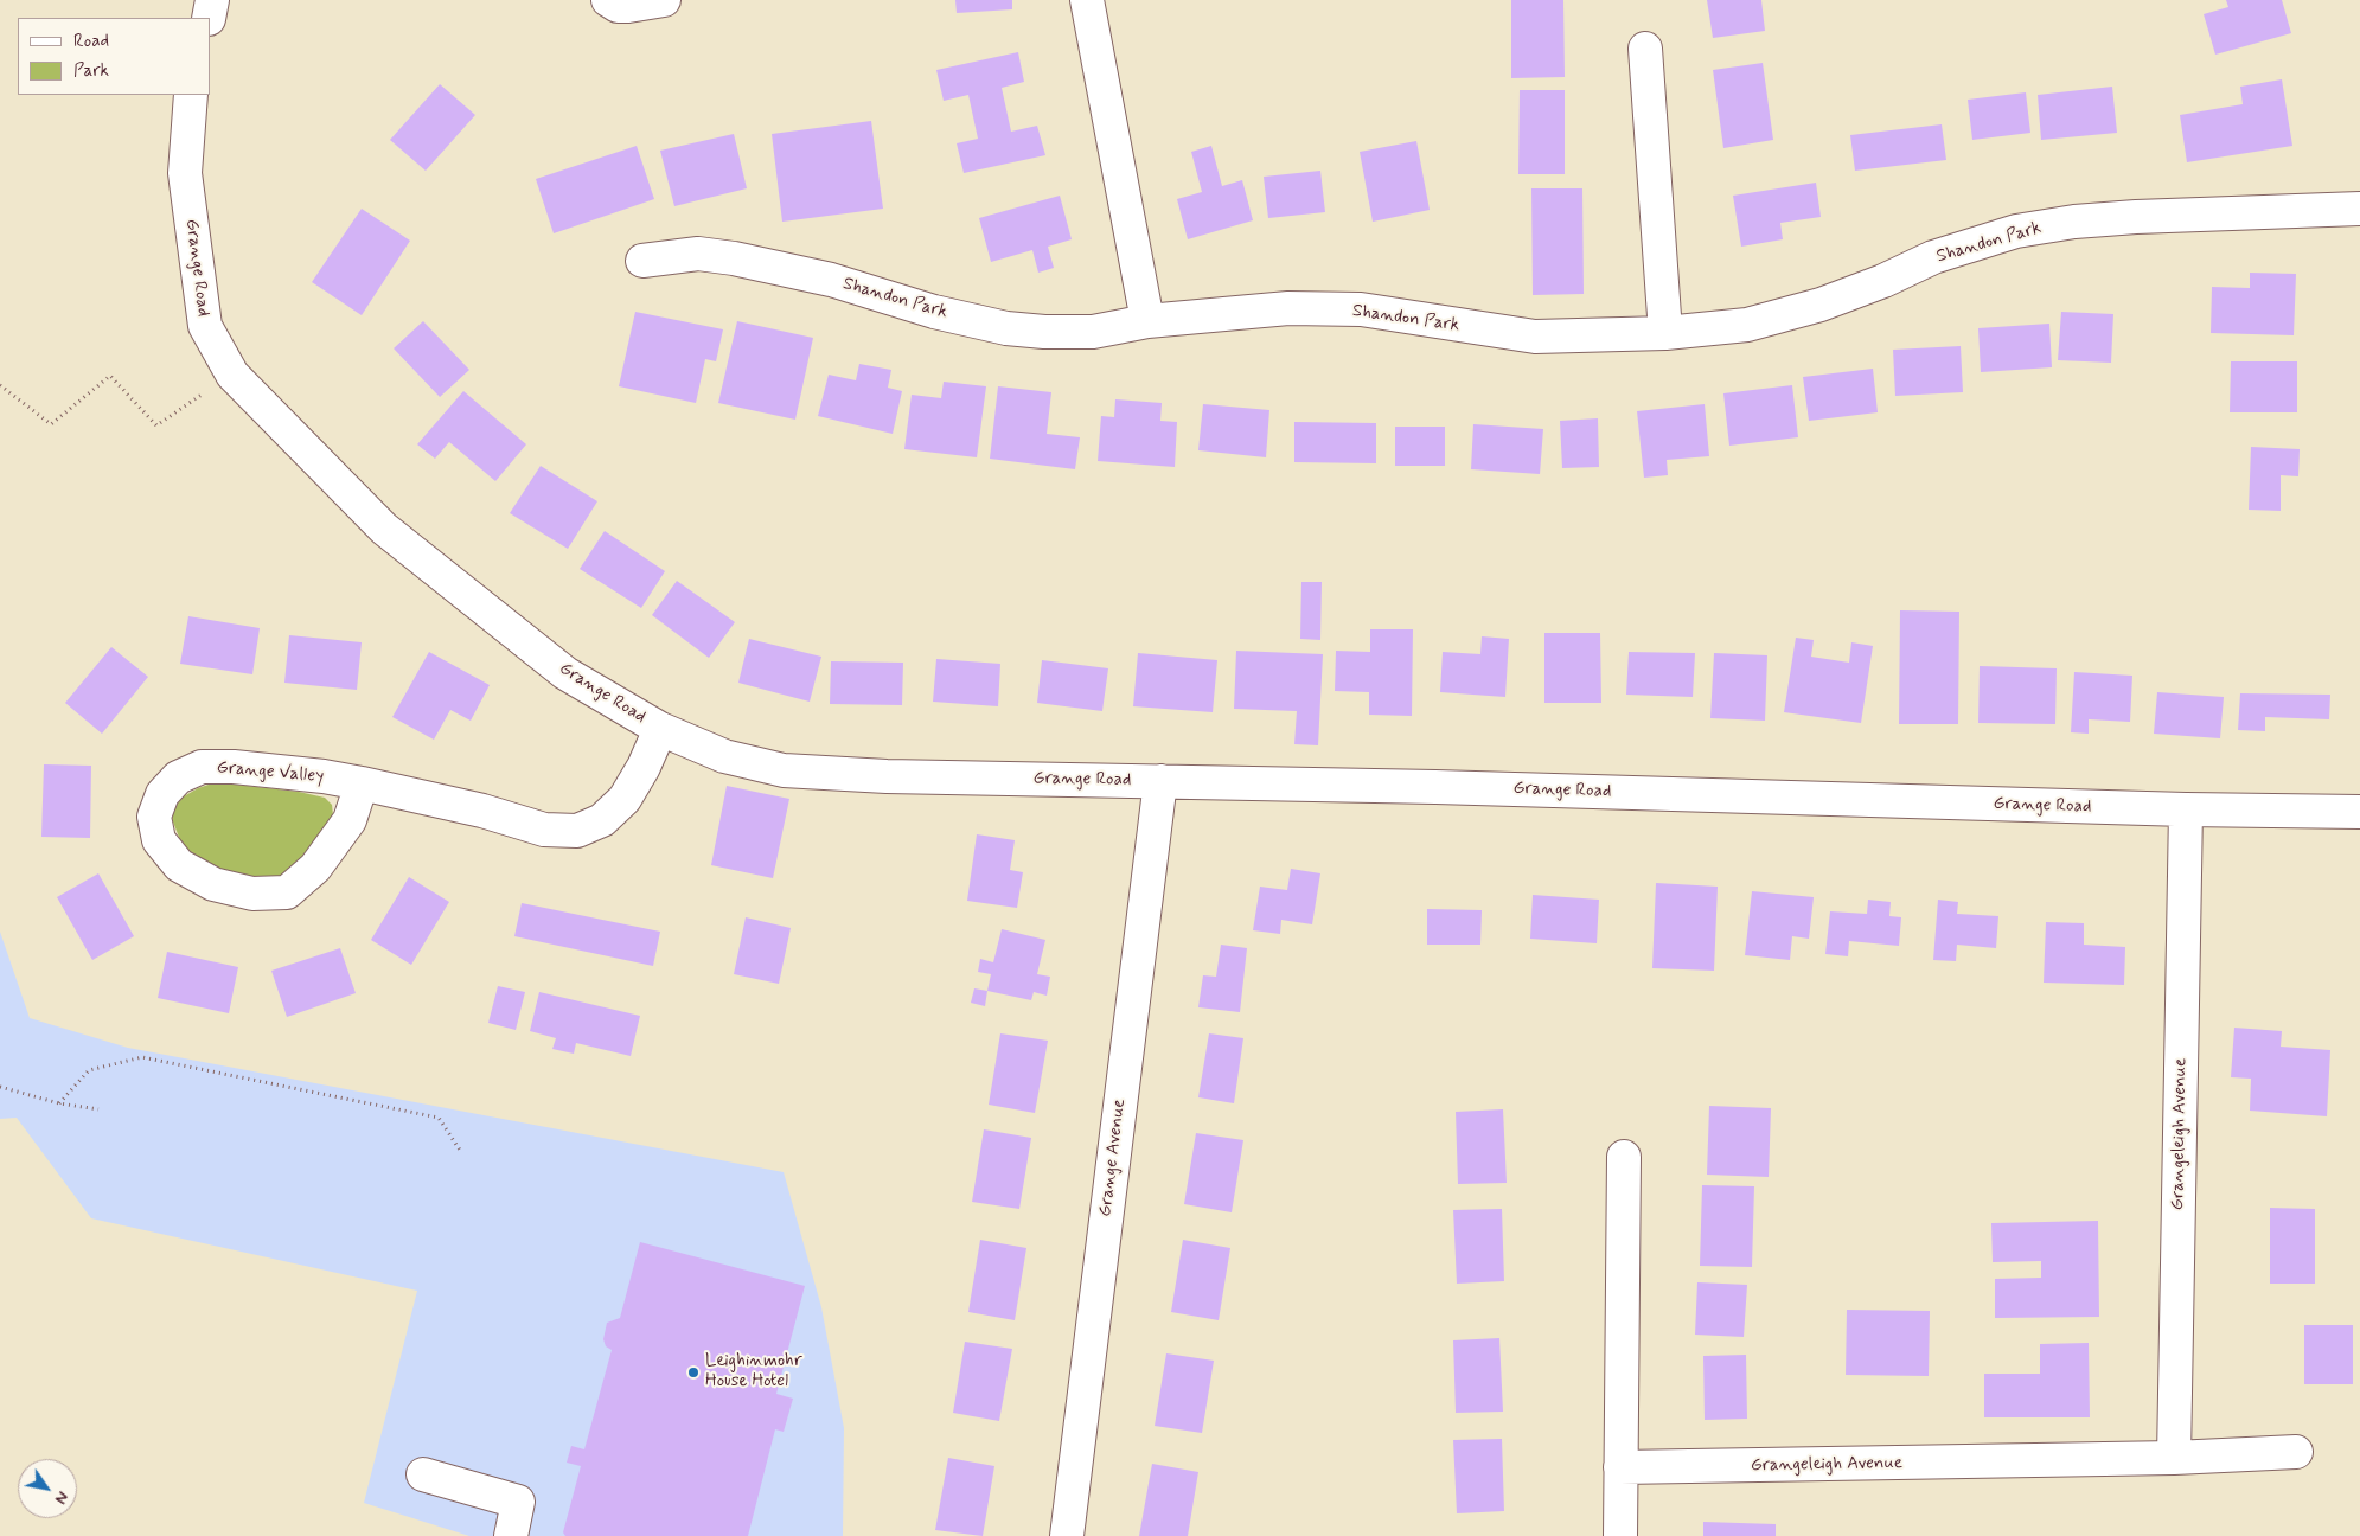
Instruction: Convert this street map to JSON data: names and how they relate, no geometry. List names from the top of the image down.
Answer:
{
  "streets": {
    "street": [
      "Shandon Park",
      "Grange Road",
      "Grange Valley",
      "Grangeleigh Avenue",
      "Grange Avenue"
    ]
  },
  "crossings": [
    ["Grange Road", "Grange Valley"],
    ["Grange Road", "Grangeleigh Avenue"],
    ["Grange Road", "Grange Avenue"]
  ],
  "places": ["Leighinmohr House Hotel"],
  "legend": ["Road", "Park"],
  "north": "bottom right"
}
